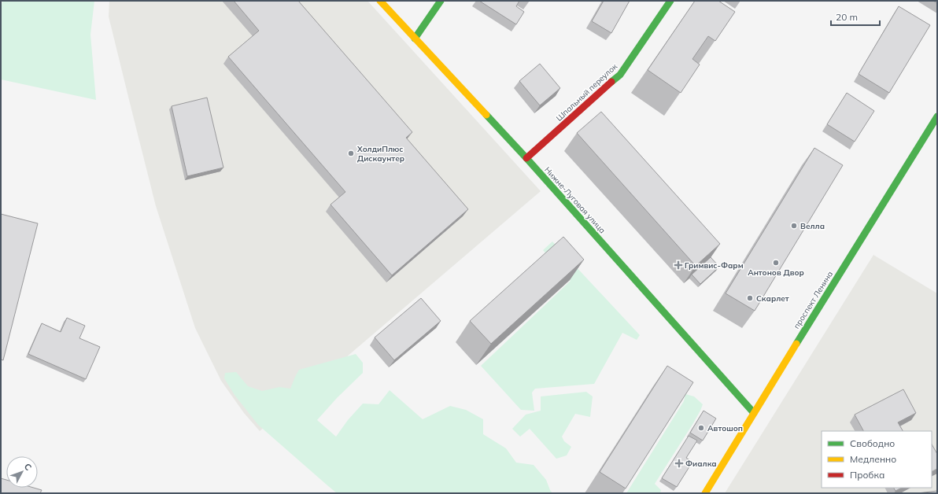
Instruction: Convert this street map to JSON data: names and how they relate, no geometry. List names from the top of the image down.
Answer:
{
  "streets": {
    "street": ["Шпальный переулок", "Нижне-Луговая улица", "проспект Ленина"]
  },
  "crossings": [
    ["Шпальный переулок", "Нижне-Луговая улица"],
    ["Нижне-Луговая улица", "проспект Ленина"]
  ],
  "places": {
    "other": [
      "ХолдиПлюс Дискаунтер",
      "Велла",
      "Антонов Двор",
      "Скарлет",
      "Автошоп"
    ],
    "health": ["Гримвис-Фарм", "Фиалка"]
  },
  "legend": ["Свободно", "Медленно", "Пробка"],
  "scale_bar": "20 m",
  "north": "top right"
}
